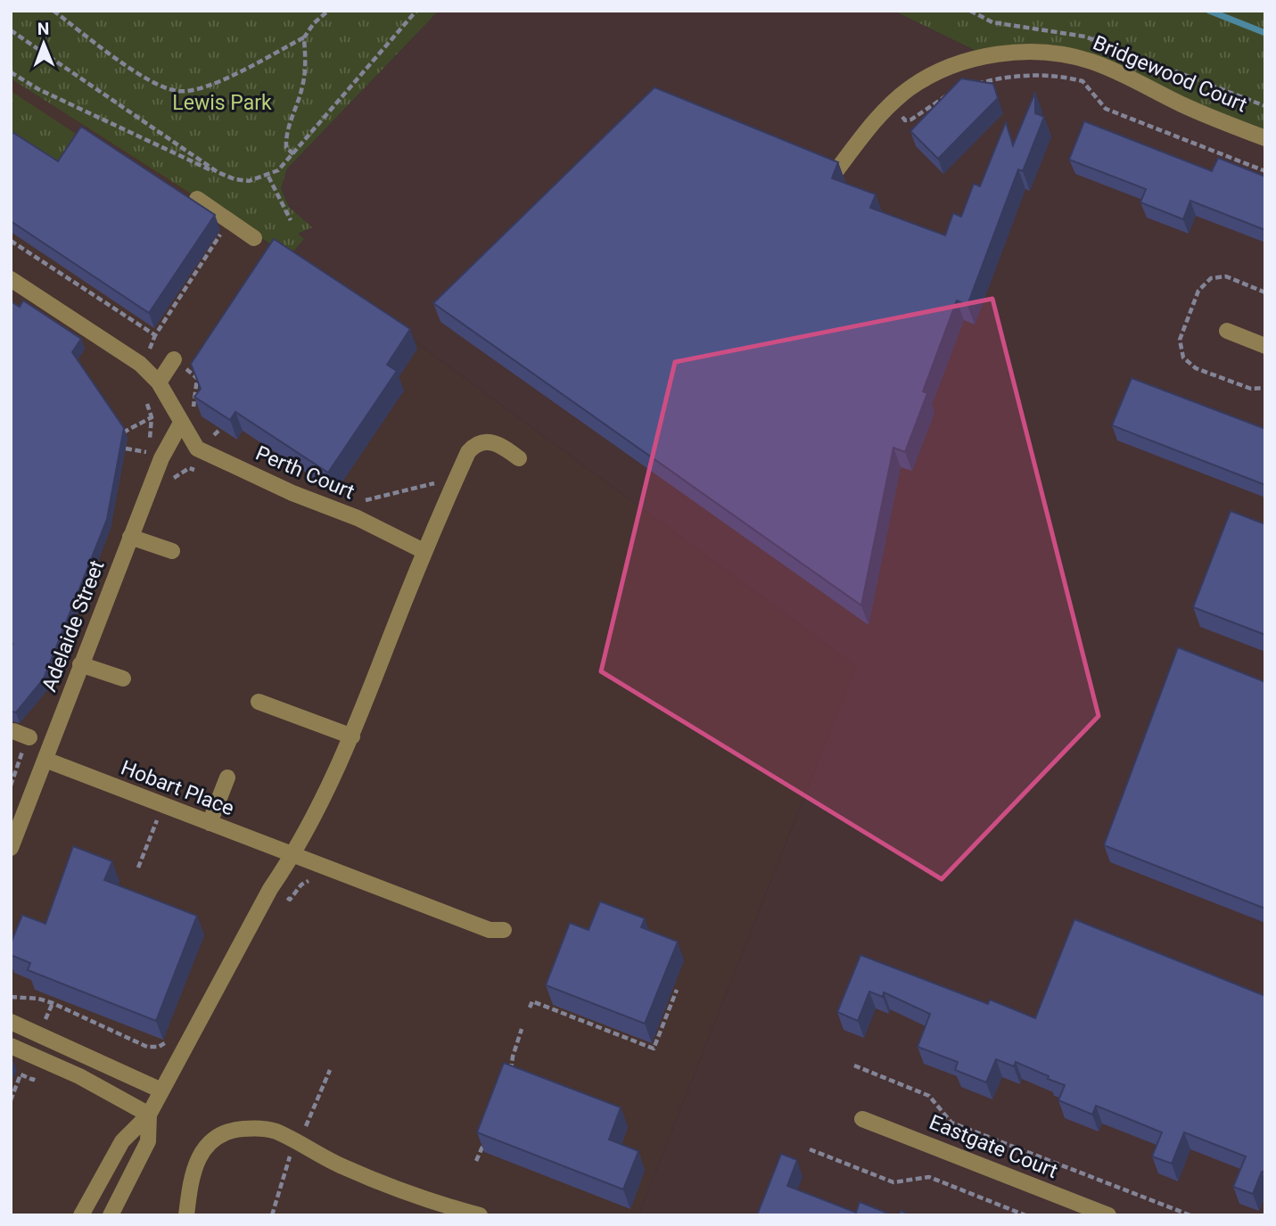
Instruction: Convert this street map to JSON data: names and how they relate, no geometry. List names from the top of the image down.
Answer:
{
  "streets": {
    "street": [
      "Bridgewood Court",
      "Perth Court",
      "Adelaide Street",
      "Hobart Place",
      "Eastgate Court"
    ]
  },
  "crossings": [
    ["Adelaide Street", "Hobart Place"]
  ],
  "parks": ["Lewis Park"],
  "north": "top"
}
